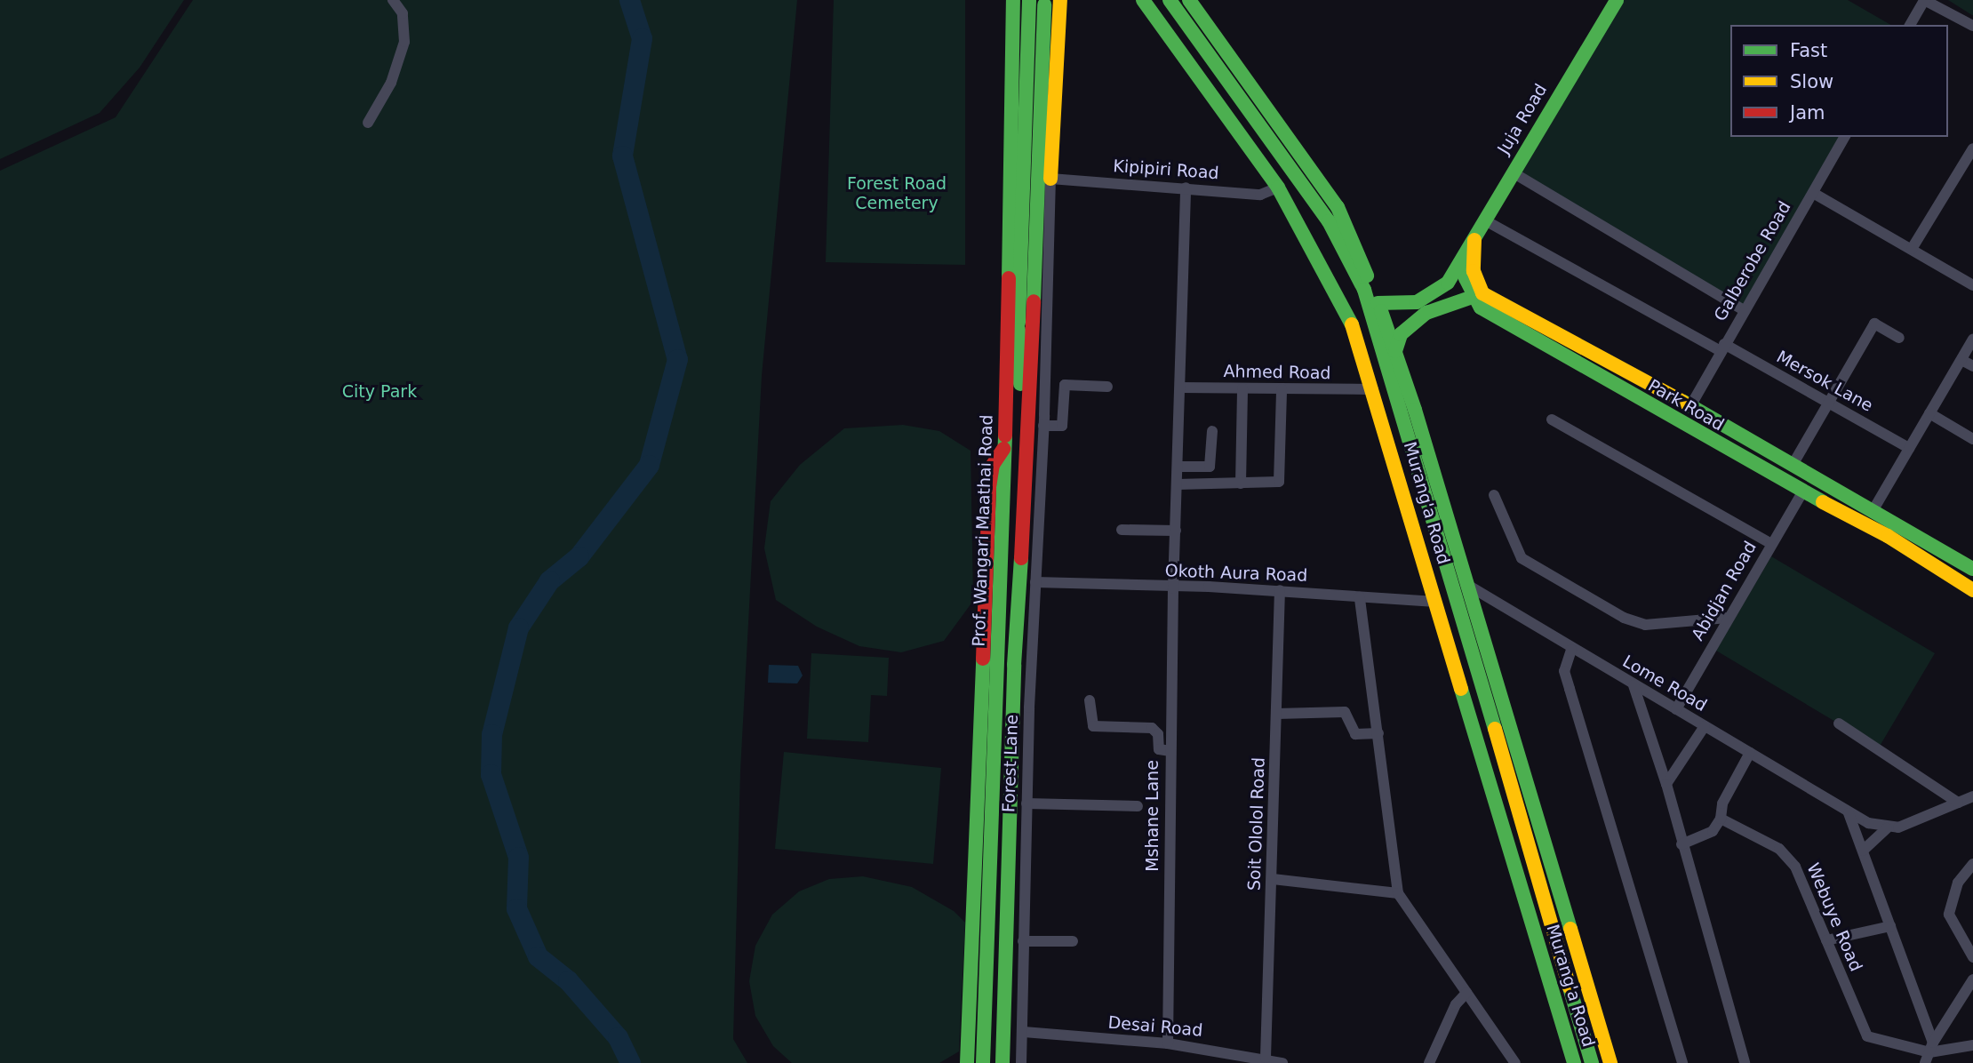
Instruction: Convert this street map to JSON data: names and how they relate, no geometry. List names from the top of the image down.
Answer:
{
  "streets": {
    "main road": [
      "Juja Road",
      "Park Road",
      "Murang'a Road",
      "Prof. Wangari Maathai Road"
    ],
    "street": [
      "Kipipiri Road",
      "Galberobe Road",
      "Ahmed Road",
      "Mersok Lane",
      "Okoth Aura Road",
      "Abidjan Road",
      "Lome Road",
      "Forest Lane",
      "Mshane Lane",
      "Soit Ololol Road",
      "Webuye Road",
      "Desai Road"
    ]
  },
  "crossings": [
    ["Juja Road", "Mersok Lane"],
    ["Juja Road", "Murang'a Road"],
    ["Kipipiri Road", "Murang'a Road"],
    ["Kipipiri Road", "Mshane Lane"],
    ["Galberobe Road", "Mersok Lane"],
    ["Galberobe Road", "Park Road"],
    ["Ahmed Road", "Murang'a Road"],
    ["Ahmed Road", "Mshane Lane"],
    ["Park Road", "Abidjan Road"],
    ["Murang'a Road", "Okoth Aura Road"],
    ["Murang'a Road", "Lome Road"],
    ["Okoth Aura Road", "Forest Lane"],
    ["Okoth Aura Road", "Mshane Lane"],
    ["Okoth Aura Road", "Soit Ololol Road"],
    ["Abidjan Road", "Lome Road"],
    ["Forest Lane", "Desai Road"],
    ["Mshane Lane", "Desai Road"],
    ["Soit Ololol Road", "Desai Road"]
  ],
  "parks": ["Forest Road Cemetery", "City Park"],
  "legend": ["Fast", "Slow", "Jam"]
}
